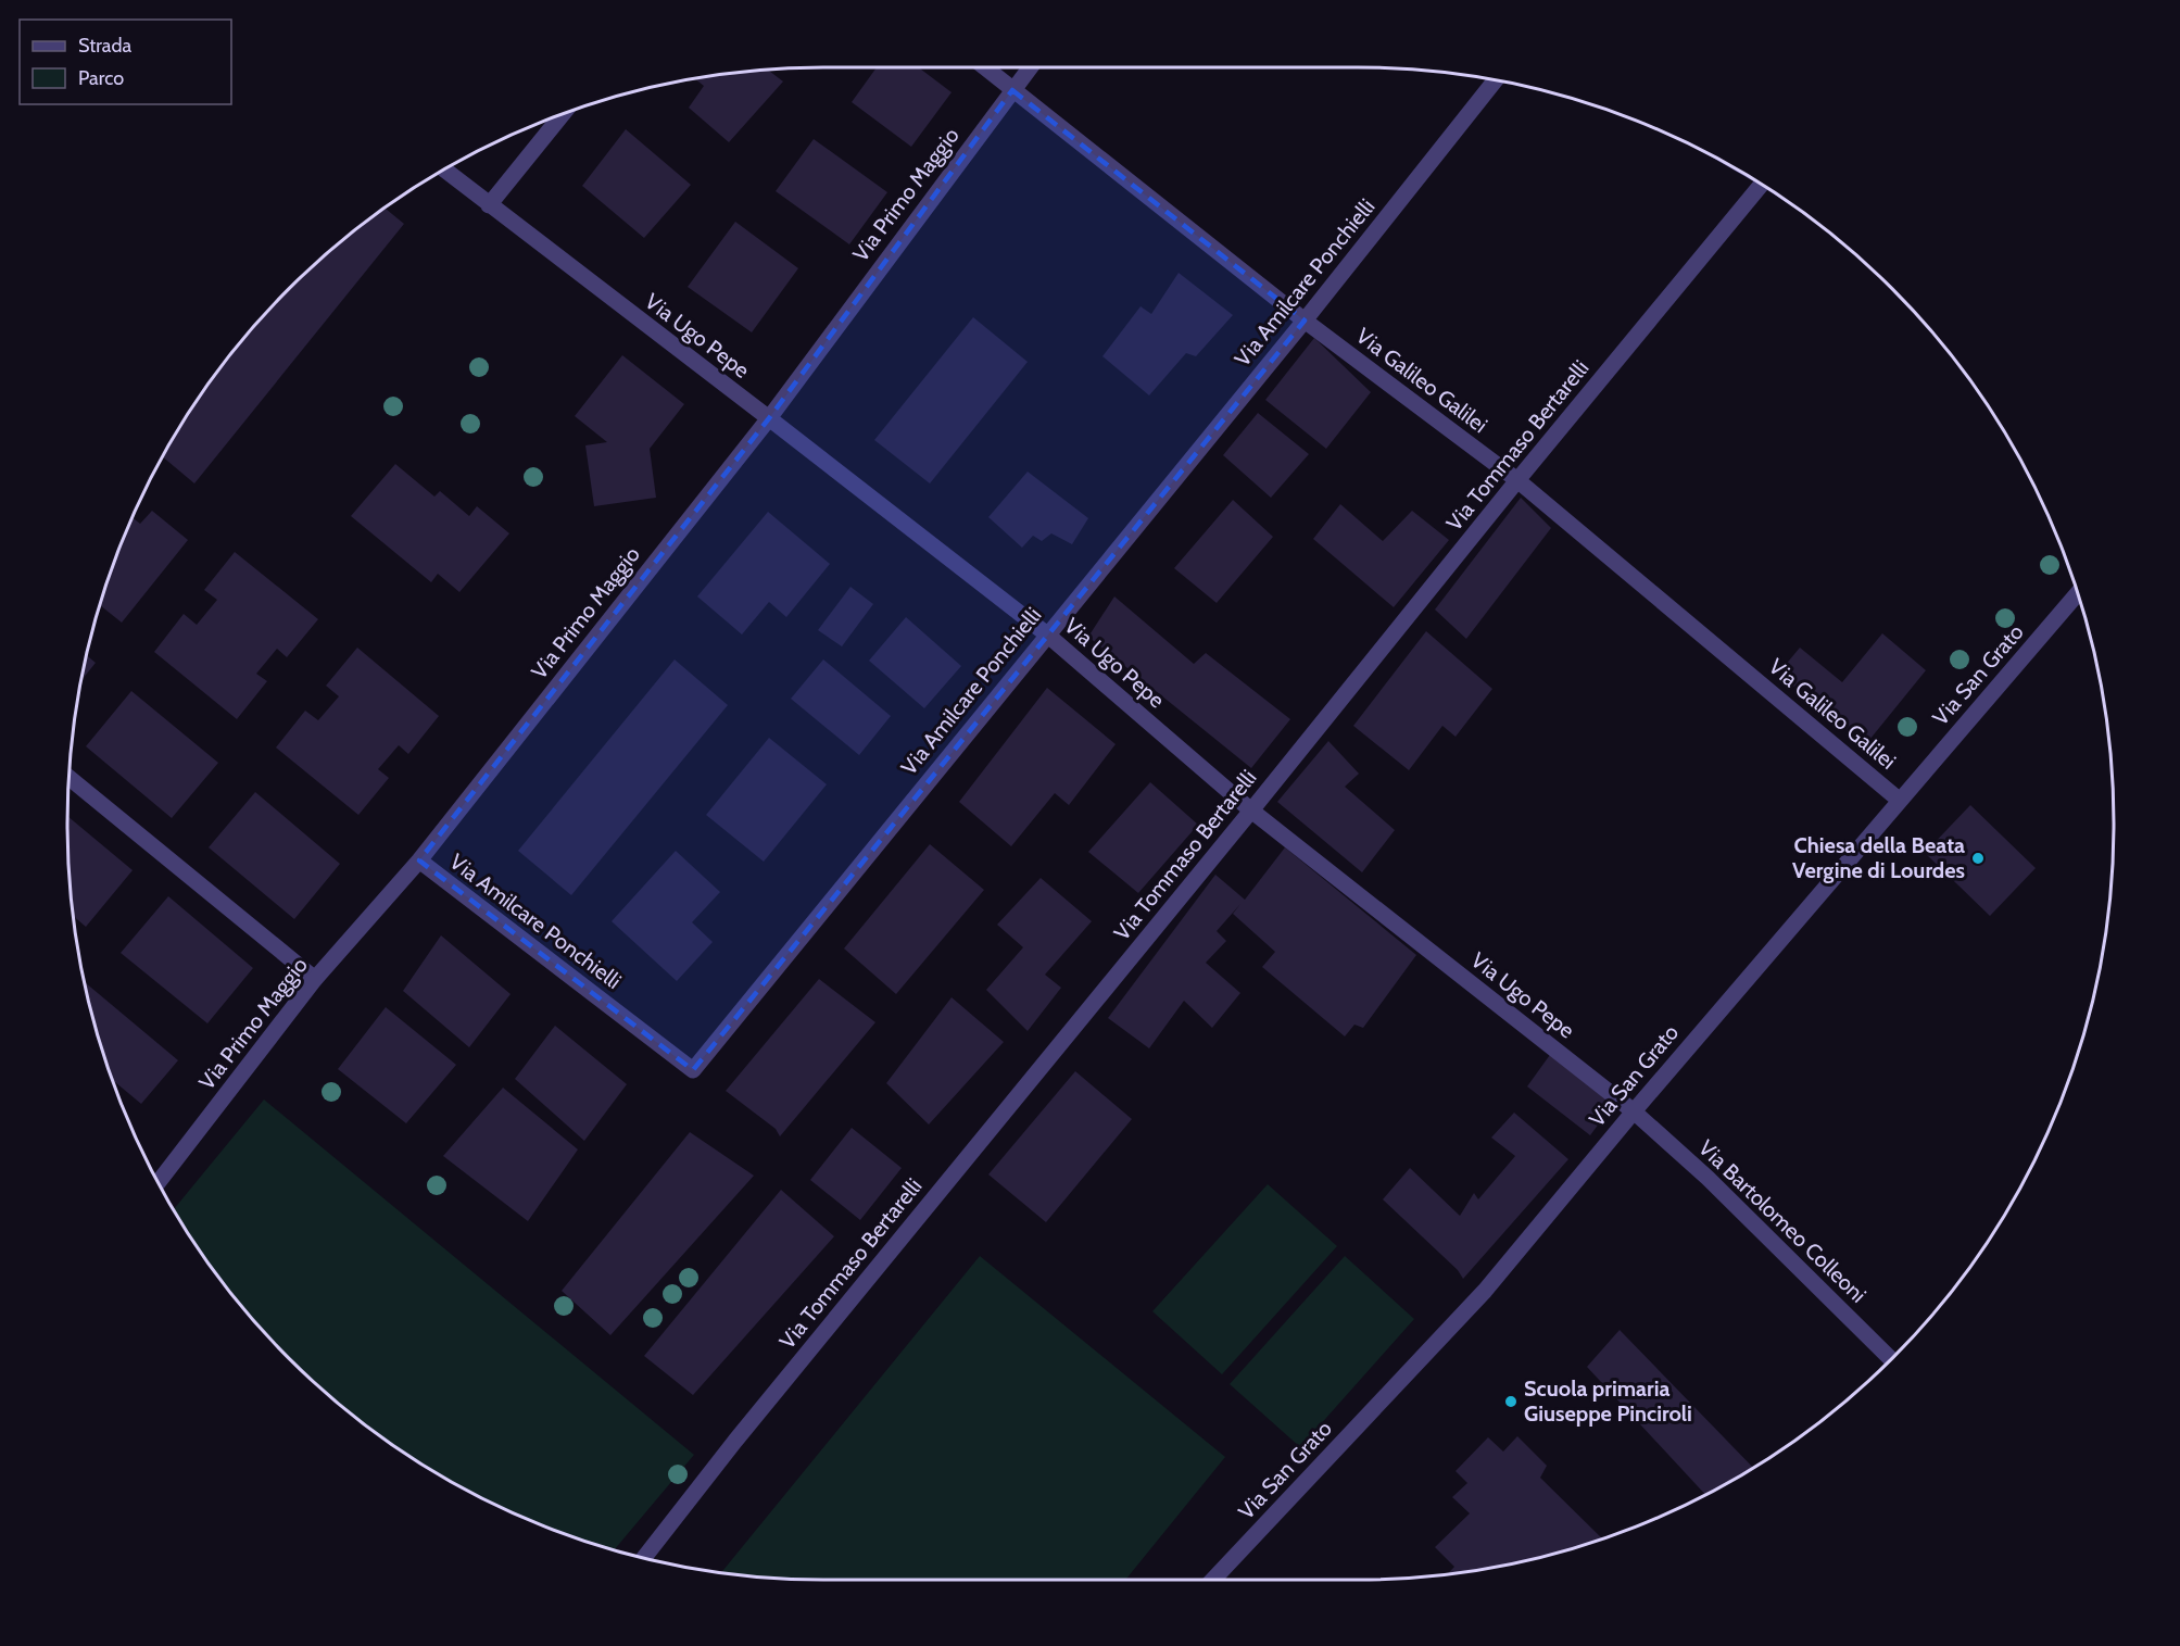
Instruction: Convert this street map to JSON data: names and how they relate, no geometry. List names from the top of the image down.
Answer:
{
  "streets": {
    "street": [
      "Via Primo Maggio",
      "Via Amilcare Ponchielli",
      "Via Ugo Pepe",
      "Via Galileo Galilei",
      "Via Tommaso Bertarelli",
      "Via San Grato",
      "Via Bartolomeo Colleoni"
    ]
  },
  "crossings": [
    ["Via Primo Maggio", "Via Amilcare Ponchielli"],
    ["Via Primo Maggio", "Via Ugo Pepe"],
    ["Via Primo Maggio", "Via Galileo Galilei"],
    ["Via Amilcare Ponchielli", "Via Ugo Pepe"],
    ["Via Amilcare Ponchielli", "Via Galileo Galilei"],
    ["Via Ugo Pepe", "Via Tommaso Bertarelli"],
    ["Via Ugo Pepe", "Via San Grato"],
    ["Via Ugo Pepe", "Via Bartolomeo Colleoni"],
    ["Via Galileo Galilei", "Via Tommaso Bertarelli"],
    ["Via Galileo Galilei", "Via San Grato"],
    ["Via San Grato", "Via Bartolomeo Colleoni"]
  ],
  "places": ["Chiesa della Beata Vergine di Lourdes", "Scuola primaria Giuseppe Pinciroli"],
  "legend": ["Strada", "Parco"]
}
